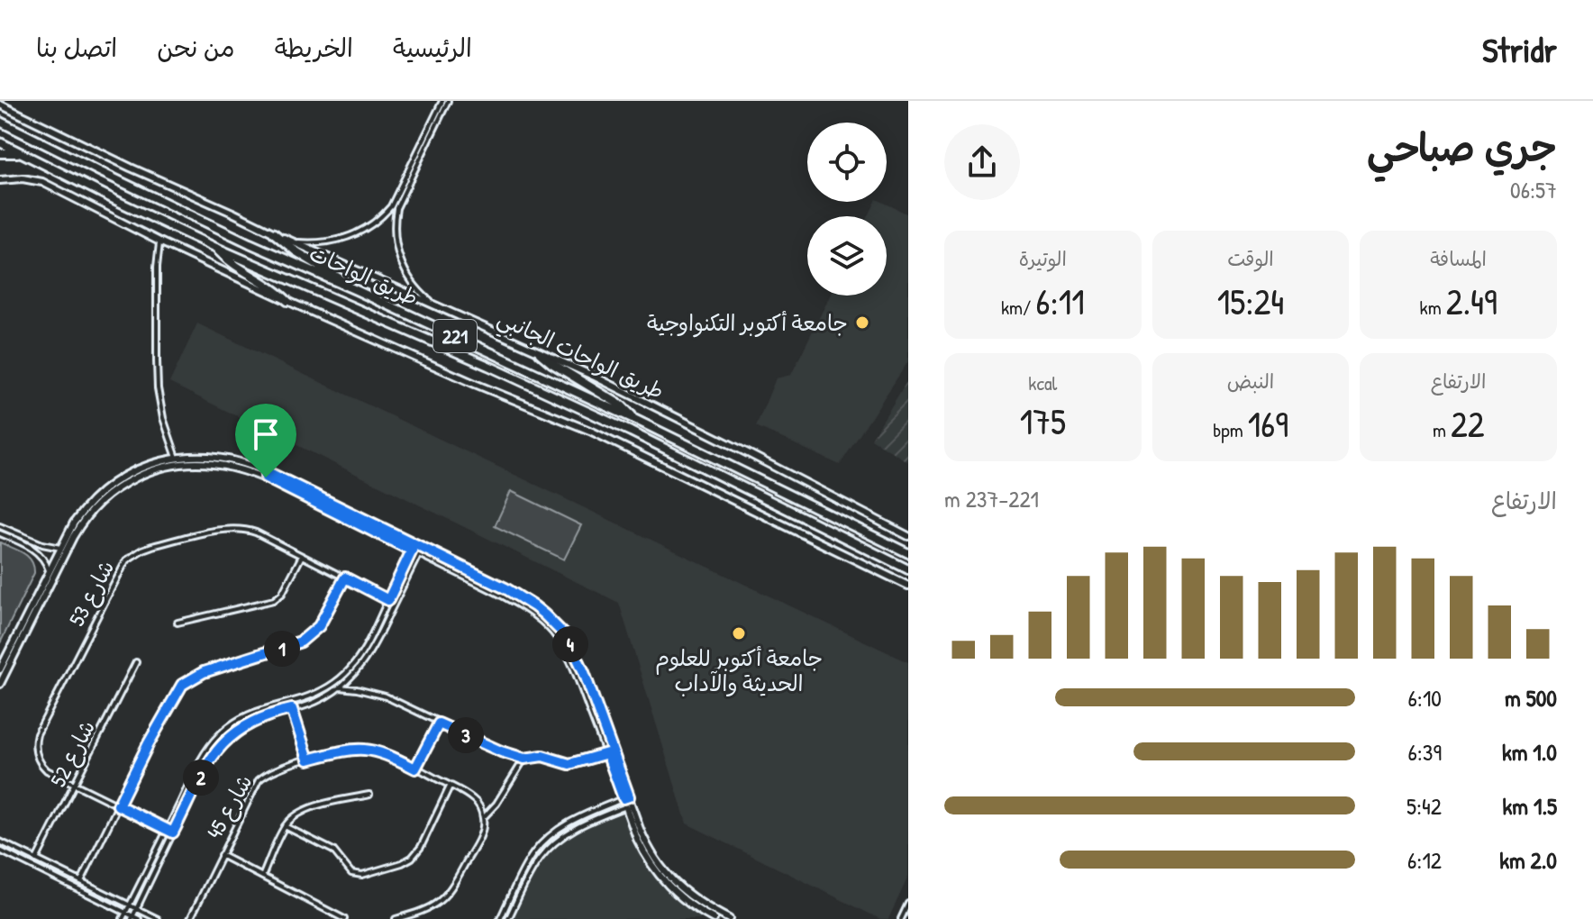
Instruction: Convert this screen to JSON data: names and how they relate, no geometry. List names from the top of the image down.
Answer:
{
  "streets": {
    "highway": ["طريق الواحات", "221"],
    "street": [
      "طريق الواحات الجانبي",
      "شارع 53",
      "شارع 52",
      "شارع 45"
    ]
  },
  "crossings": [
    ["شارع 53", "شارع 52"]
  ],
  "places": ["جامعة أكتوبر التكنواوجية", "جامعة أكتوبر للعلوم الحديثة والآداب"],
  "page": {
    "header": "Stridr",
    "nav": [
      "الرئيسية",
      "الخريطة",
      "من نحن",
      "اتصل بنا"
    ],
    "heading": ["جري صباحي", "06:57"],
    "stats": [
      ["المسافة", "2.49 km"],
      ["الوقت", "15:24"],
      ["الوتيرة", "6:11 /km"],
      ["الارتفاع", "22 m"],
      ["النبض", "169 bpm"],
      ["kcal", "175"]
    ],
    "chart": ["الارتفاع", "221–237 m"],
    "pins": [
      "4",
      "1",
      "3",
      "2"
    ],
    "list": [
      {
        "name": "500 m",
        "note": "6:10"
      },
      {
        "name": "1.0 km",
        "note": "6:39"
      },
      {
        "name": "1.5 km",
        "note": "5:42"
      },
      {
        "name": "2.0 km",
        "note": "6:12"
      }
    ]
  }
}
